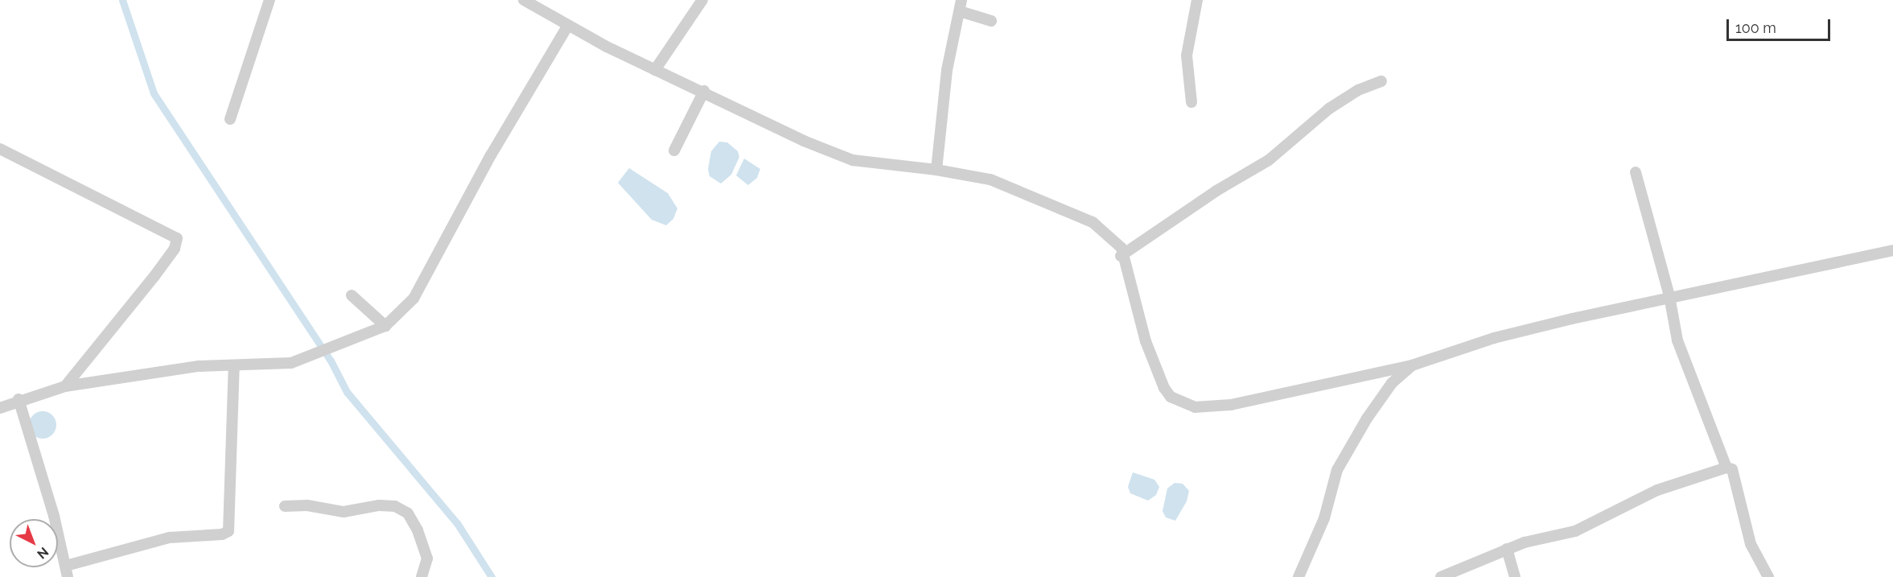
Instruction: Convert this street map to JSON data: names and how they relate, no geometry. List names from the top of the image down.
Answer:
{
  "scale_bar": "100 m",
  "north": "bottom right"
}
